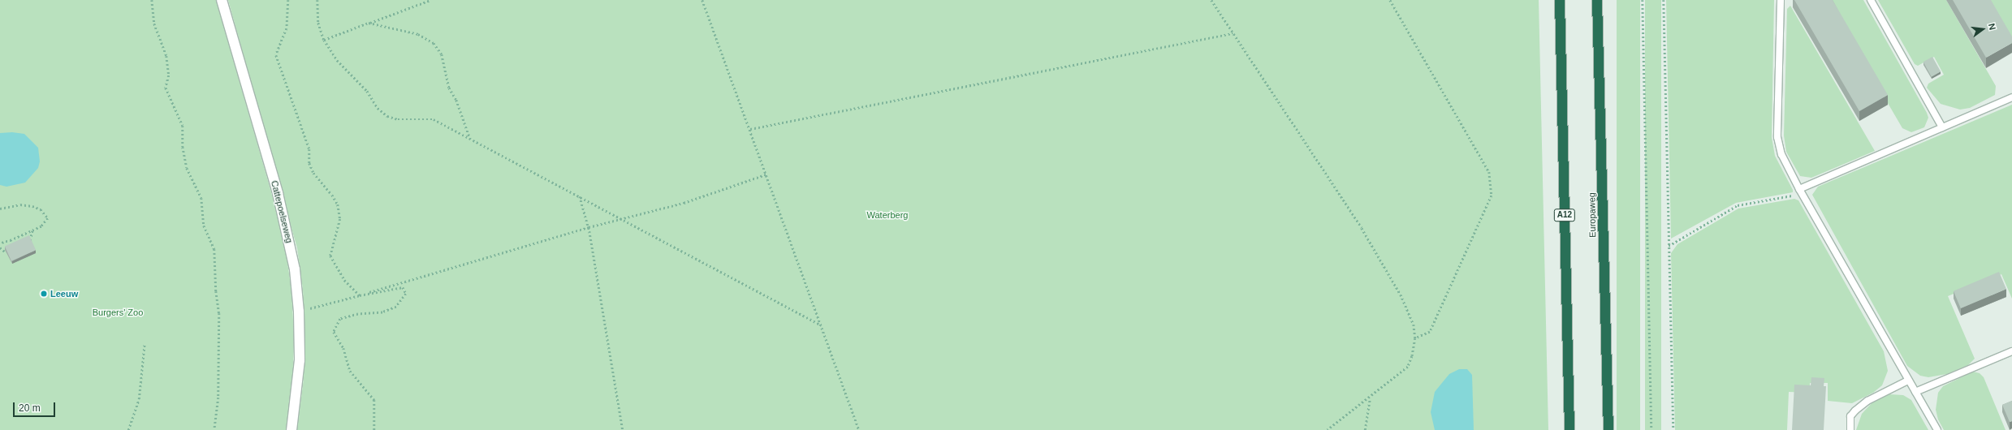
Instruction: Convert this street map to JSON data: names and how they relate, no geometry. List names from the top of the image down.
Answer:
{
  "streets": {
    "highway": ["A12", "Europaweg"],
    "street": ["Cattepoelseweg"]
  },
  "parks": ["Waterberg", "Burgers' Zoo"],
  "places": ["Leeuw"],
  "scale_bar": "20 m",
  "north": "right"
}
